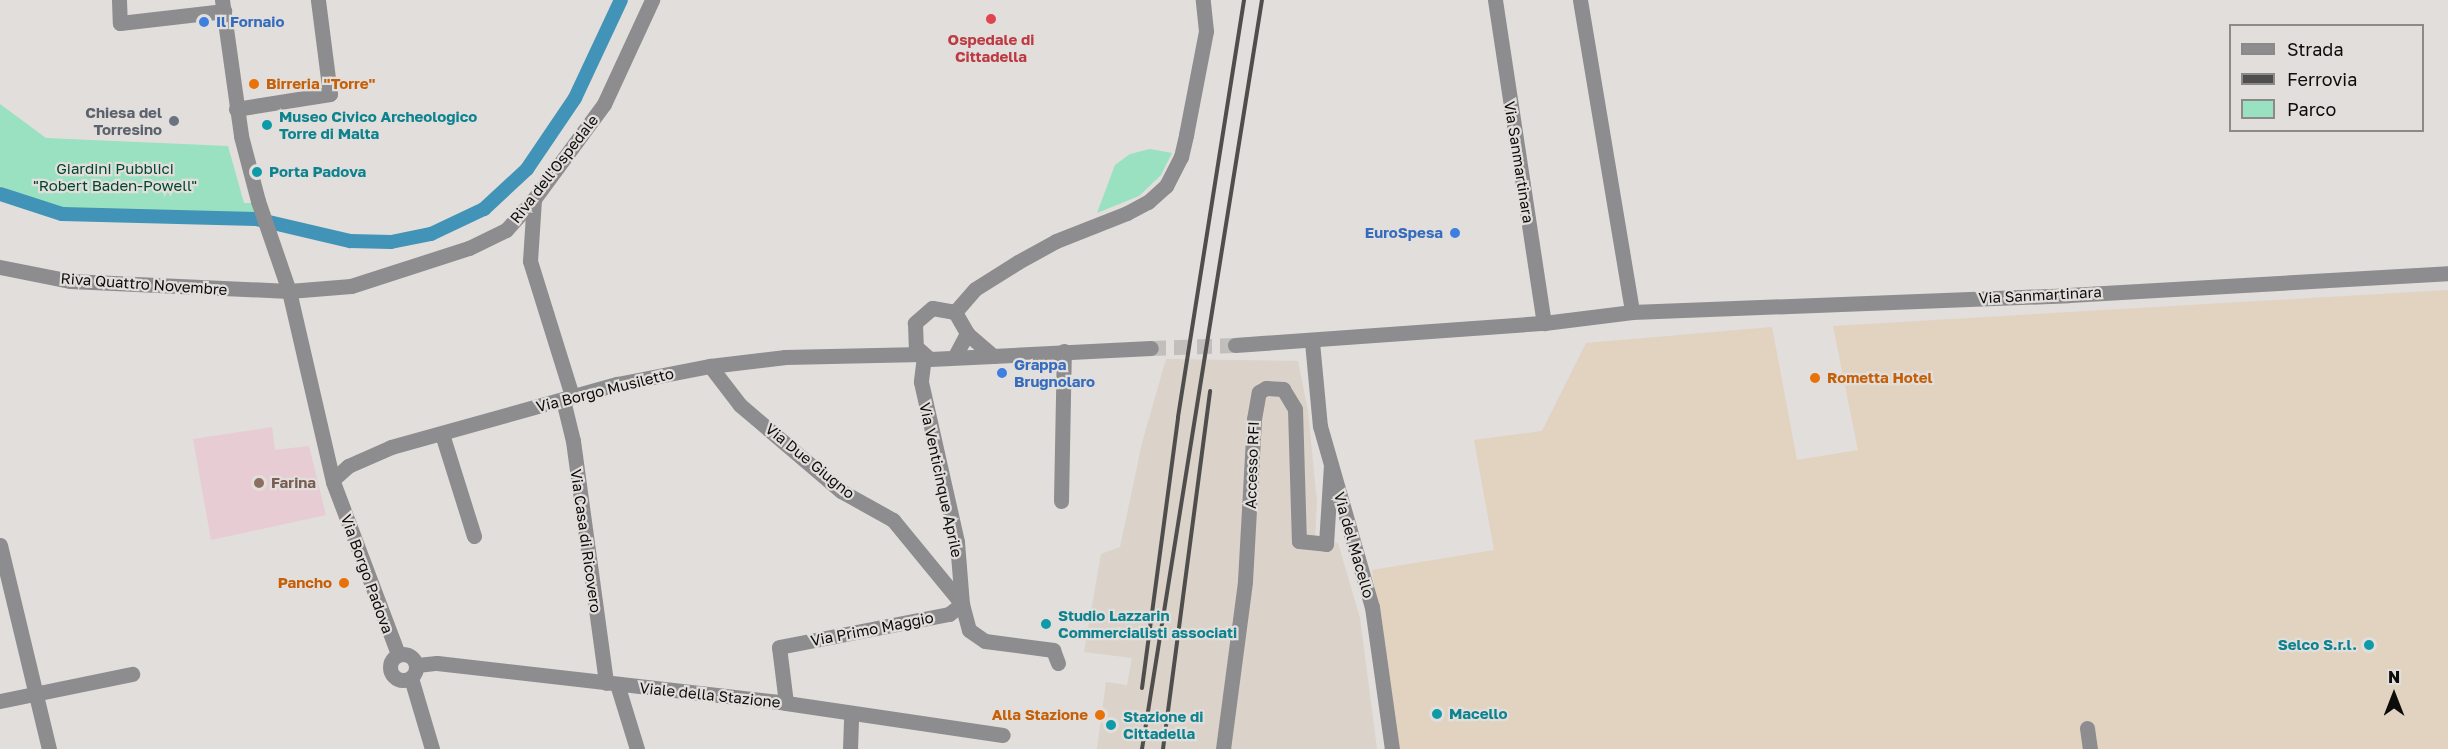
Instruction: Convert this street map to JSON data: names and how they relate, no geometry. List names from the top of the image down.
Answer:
{
  "streets": {
    "street": [
      "Via Sanmartinara",
      "Riva dell'Ospedale",
      "Riva Quattro Novembre",
      "Via Borgo Musiletto",
      "Via Due Giugno",
      "Accesso RFI",
      "Via Venticinque Aprile",
      "Via Casa di Ricovero",
      "Via del Macello",
      "Via Borgo Padova",
      "Via Primo Maggio",
      "Viale della Stazione"
    ]
  },
  "crossings": [
    ["Via Sanmartinara", "Via del Macello"],
    ["Riva dell'Ospedale", "Riva Quattro Novembre"],
    ["Riva dell'Ospedale", "Via Casa di Ricovero"],
    ["Riva dell'Ospedale", "Via Borgo Padova"],
    ["Riva Quattro Novembre", "Via Borgo Padova"],
    ["Via Borgo Musiletto", "Via Due Giugno"],
    ["Via Borgo Musiletto", "Via Venticinque Aprile"],
    ["Via Borgo Musiletto", "Via Casa di Ricovero"],
    ["Via Borgo Musiletto", "Via Borgo Padova"],
    ["Via Due Giugno", "Via Venticinque Aprile"],
    ["Via Due Giugno", "Via Primo Maggio"],
    ["Accesso RFI", "Via del Macello"],
    ["Via Venticinque Aprile", "Via Primo Maggio"],
    ["Via Casa di Ricovero", "Viale della Stazione"],
    ["Via Borgo Padova", "Viale della Stazione"],
    ["Via Primo Maggio", "Viale della Stazione"]
  ],
  "parks": ["Giardini Pubblici \"Robert Baden-Powell\""],
  "places": [
    "Ospedale di Cittadella",
    "Il Fornaio",
    "Birreria \"Torre\"",
    "Chiesa del Torresino",
    "Museo Civico Archeologico Torre di Malta",
    "Porta Padova",
    "EuroSpesa",
    "Grappa Brugnolaro",
    "Rometta Hotel",
    "Farina",
    "Pancho",
    "Studio Lazzarin Commercialisti associati",
    "Selco S.r.l.",
    "Macello",
    "Alla Stazione",
    "Stazione di Cittadella"
  ],
  "legend": ["Strada", "Ferrovia", "Parco"],
  "north": "top"
}
